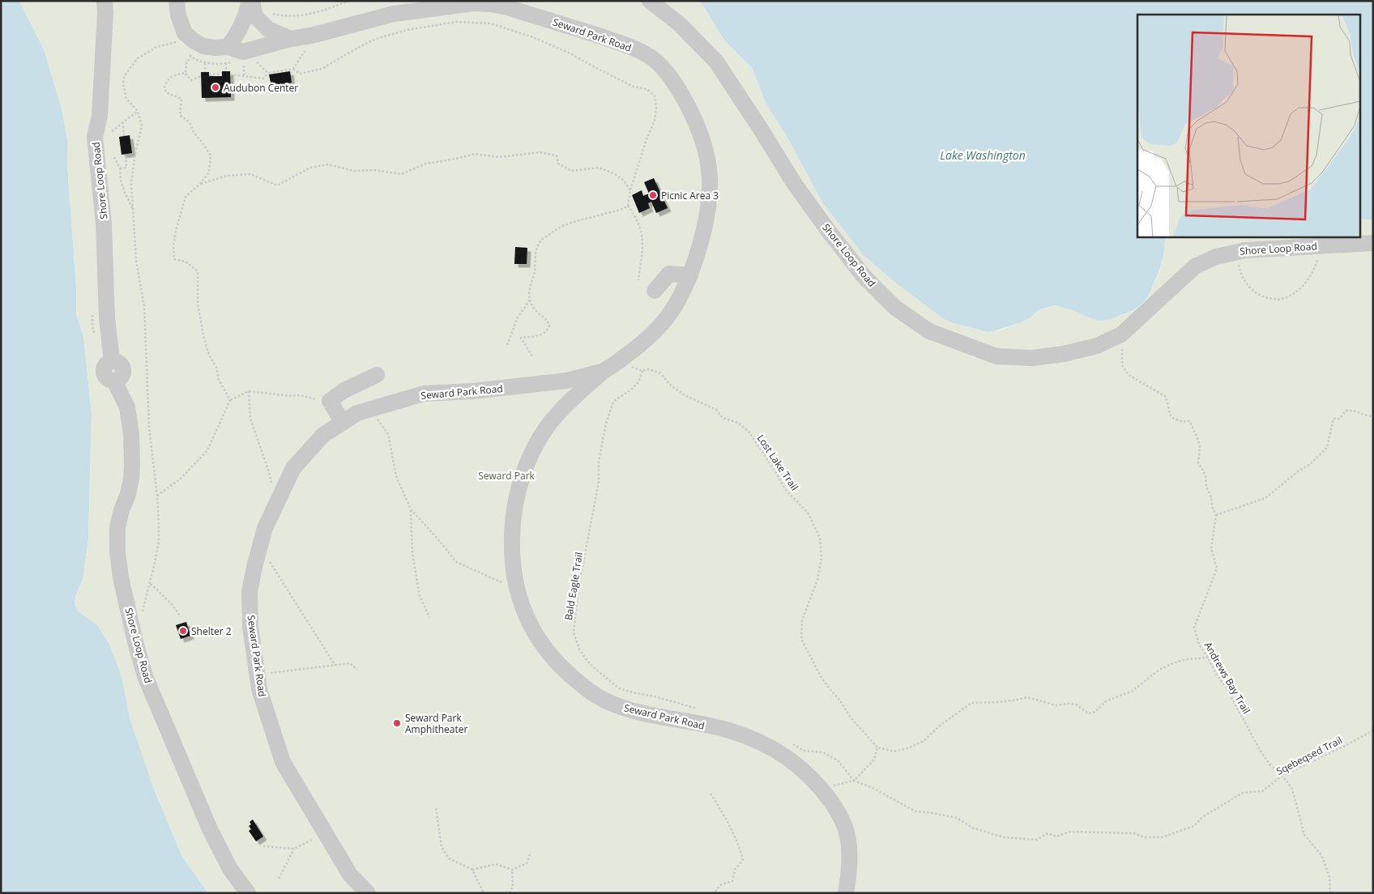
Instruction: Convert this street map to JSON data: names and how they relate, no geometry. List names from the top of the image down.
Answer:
{
  "streets": {
    "street": ["Seward Park Road", "Shore Loop Road"],
    "path": [
      "Lost Lake Trail",
      "Bald Eagle Trail",
      "Andrews Bay Trail",
      "Sqebeqsed Trail"
    ]
  },
  "crossings": [
    ["Shore Loop Road", "Andrews Bay Trail"],
    ["Lost Lake Trail", "Bald Eagle Trail"],
    ["Andrews Bay Trail", "Sqebeqsed Trail"]
  ],
  "water": ["Lake Washington"],
  "parks": ["Seward Park"],
  "places": [
    "Audubon Center",
    "Picnic Area 3",
    "Shelter 2",
    "Seward Park Amphitheater"
  ]
}
